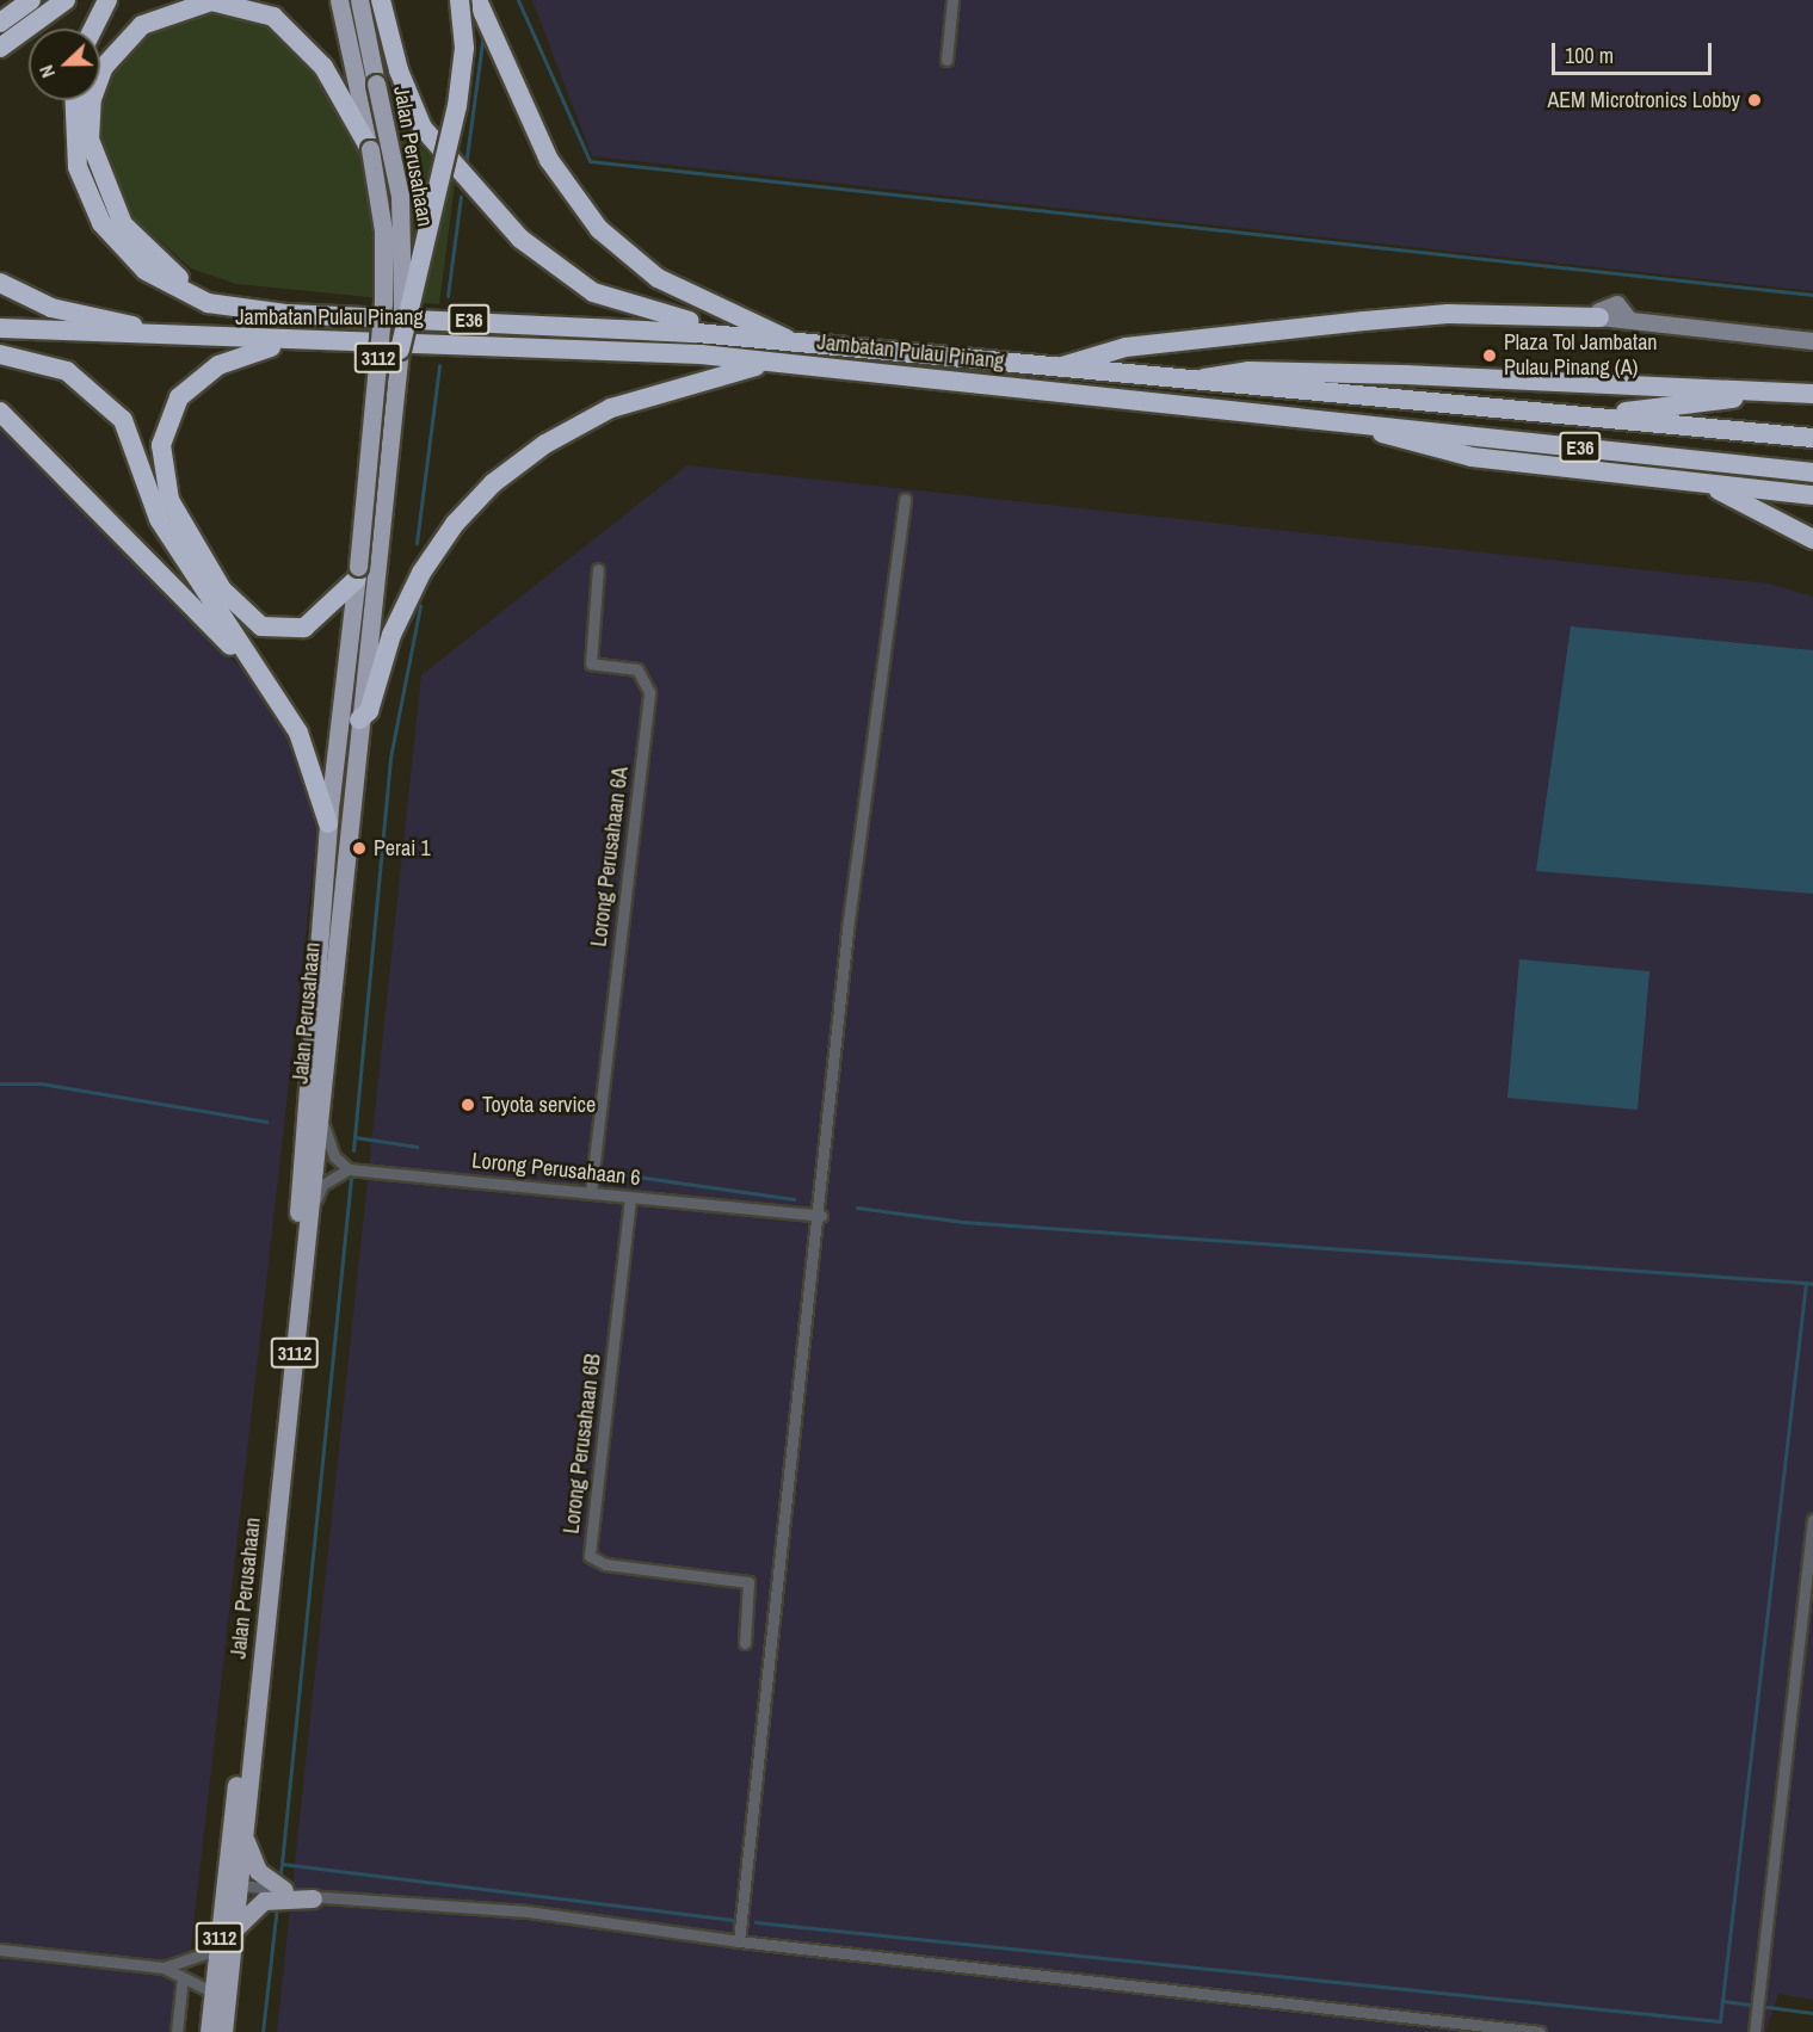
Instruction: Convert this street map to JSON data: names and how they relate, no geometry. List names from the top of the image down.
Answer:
{
  "streets": {
    "highway": ["Jambatan Pulau Pinang", "E36"],
    "main road": ["Jalan Perusahaan", "3112"],
    "street": ["Lorong Perusahaan 6A", "Lorong Perusahaan 6", "Lorong Perusahaan 6B"]
  },
  "crossings": [
    ["Lorong Perusahaan 6A", "Lorong Perusahaan 6"],
    ["Lorong Perusahaan 6", "Lorong Perusahaan 6B"]
  ],
  "places": [
    "AEM Microtronics Lobby",
    "Plaza Tol Jambatan Pulau Pinang (A)",
    "Perai 1",
    "Toyota service"
  ],
  "scale_bar": "100 m",
  "north": "left"
}
